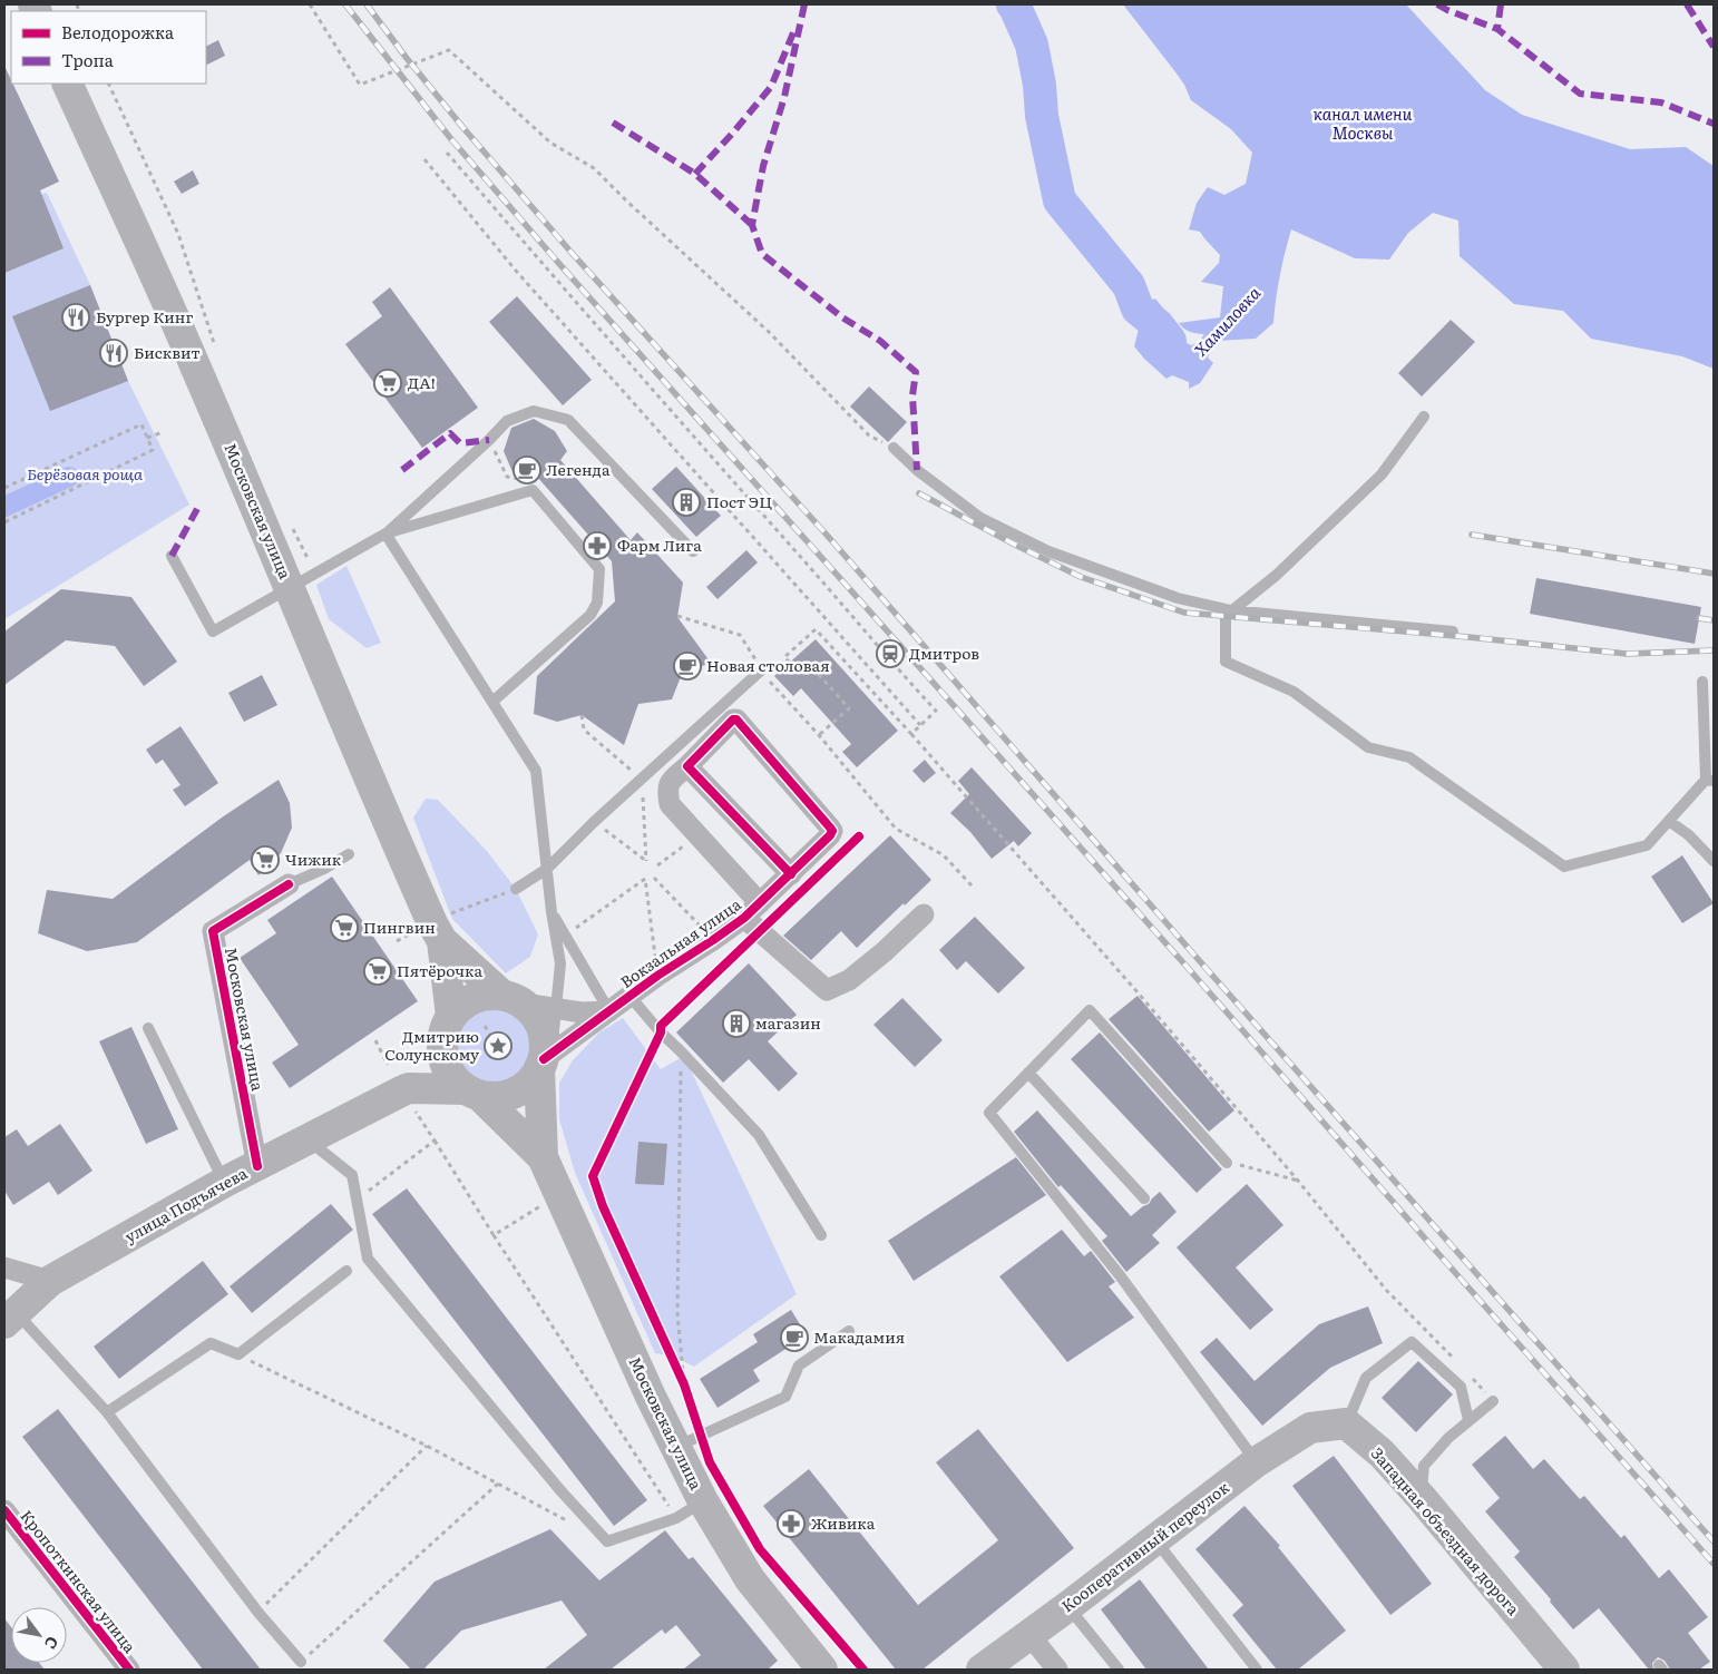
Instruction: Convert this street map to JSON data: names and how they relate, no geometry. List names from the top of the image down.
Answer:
{
  "streets": {
    "main road": [
      "Московская улица",
      "улица Подъячева",
      "Западная объездная дорога",
      "Кооперативный переулок"
    ],
    "street": ["Вокзальная улица", "Кропоткинская улица"]
  },
  "crossings": [
    ["Московская улица", "Вокзальная улица"],
    ["Московская улица", "улица Подъячева"],
    ["Вокзальная улица", "улица Подъячева"],
    ["Западная объездная дорога", "Кооперативный переулок"]
  ],
  "water": ["канал имени Москвы", "Хамиловка"],
  "parks": ["Берёзовая роща"],
  "places": {
    "restaurant": ["Бургер Кинг", "Бисквит"],
    "supermarket": [
      "ДА!",
      "Чижик",
      "Пингвин",
      "Пятёрочка"
    ],
    "cafe": ["Легенда", "Новая столовая", "Макадамия"],
    "building": ["Пост ЭЦ", "магазин"],
    "pharmacy": ["Фарм Лига", "Живика"],
    "station": ["Дмитров"],
    "place": ["Дмитрию Солунскому"]
  },
  "legend": ["Велодорожка", "Тропа"],
  "north": "bottom right"
}
